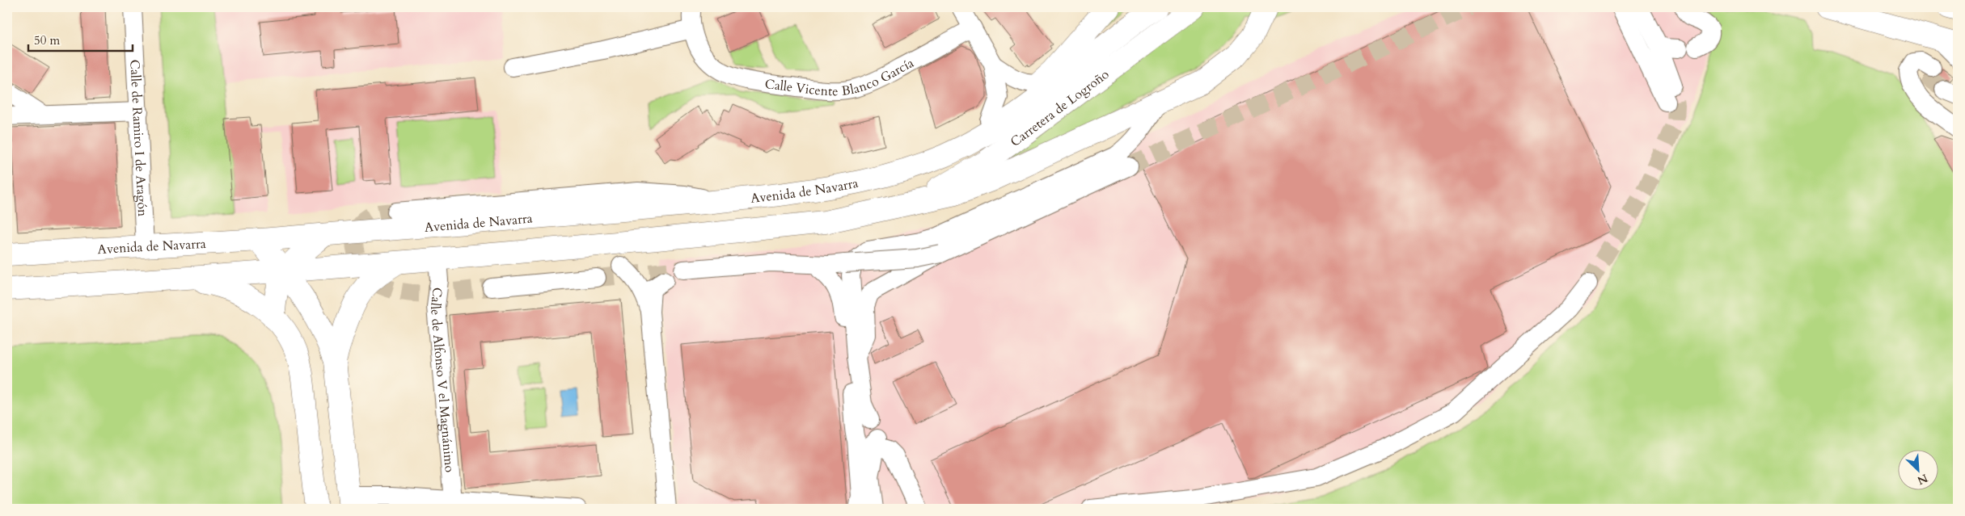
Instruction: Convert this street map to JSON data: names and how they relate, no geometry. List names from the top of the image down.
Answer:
{
  "streets": {
    "main road": ["Carretera de Logroño", "Avenida de Navarra"],
    "street": ["Calle Vicente Blanco García", "Calle de Ramiro I de Aragón", "Calle de Alfonso V el Magnánimo"]
  },
  "crossings": [
    ["Carretera de Logroño", "Avenida de Navarra"],
    ["Calle de Ramiro I de Aragón", "Avenida de Navarra"]
  ],
  "scale_bar": "50 m",
  "north": "bottom right"
}
